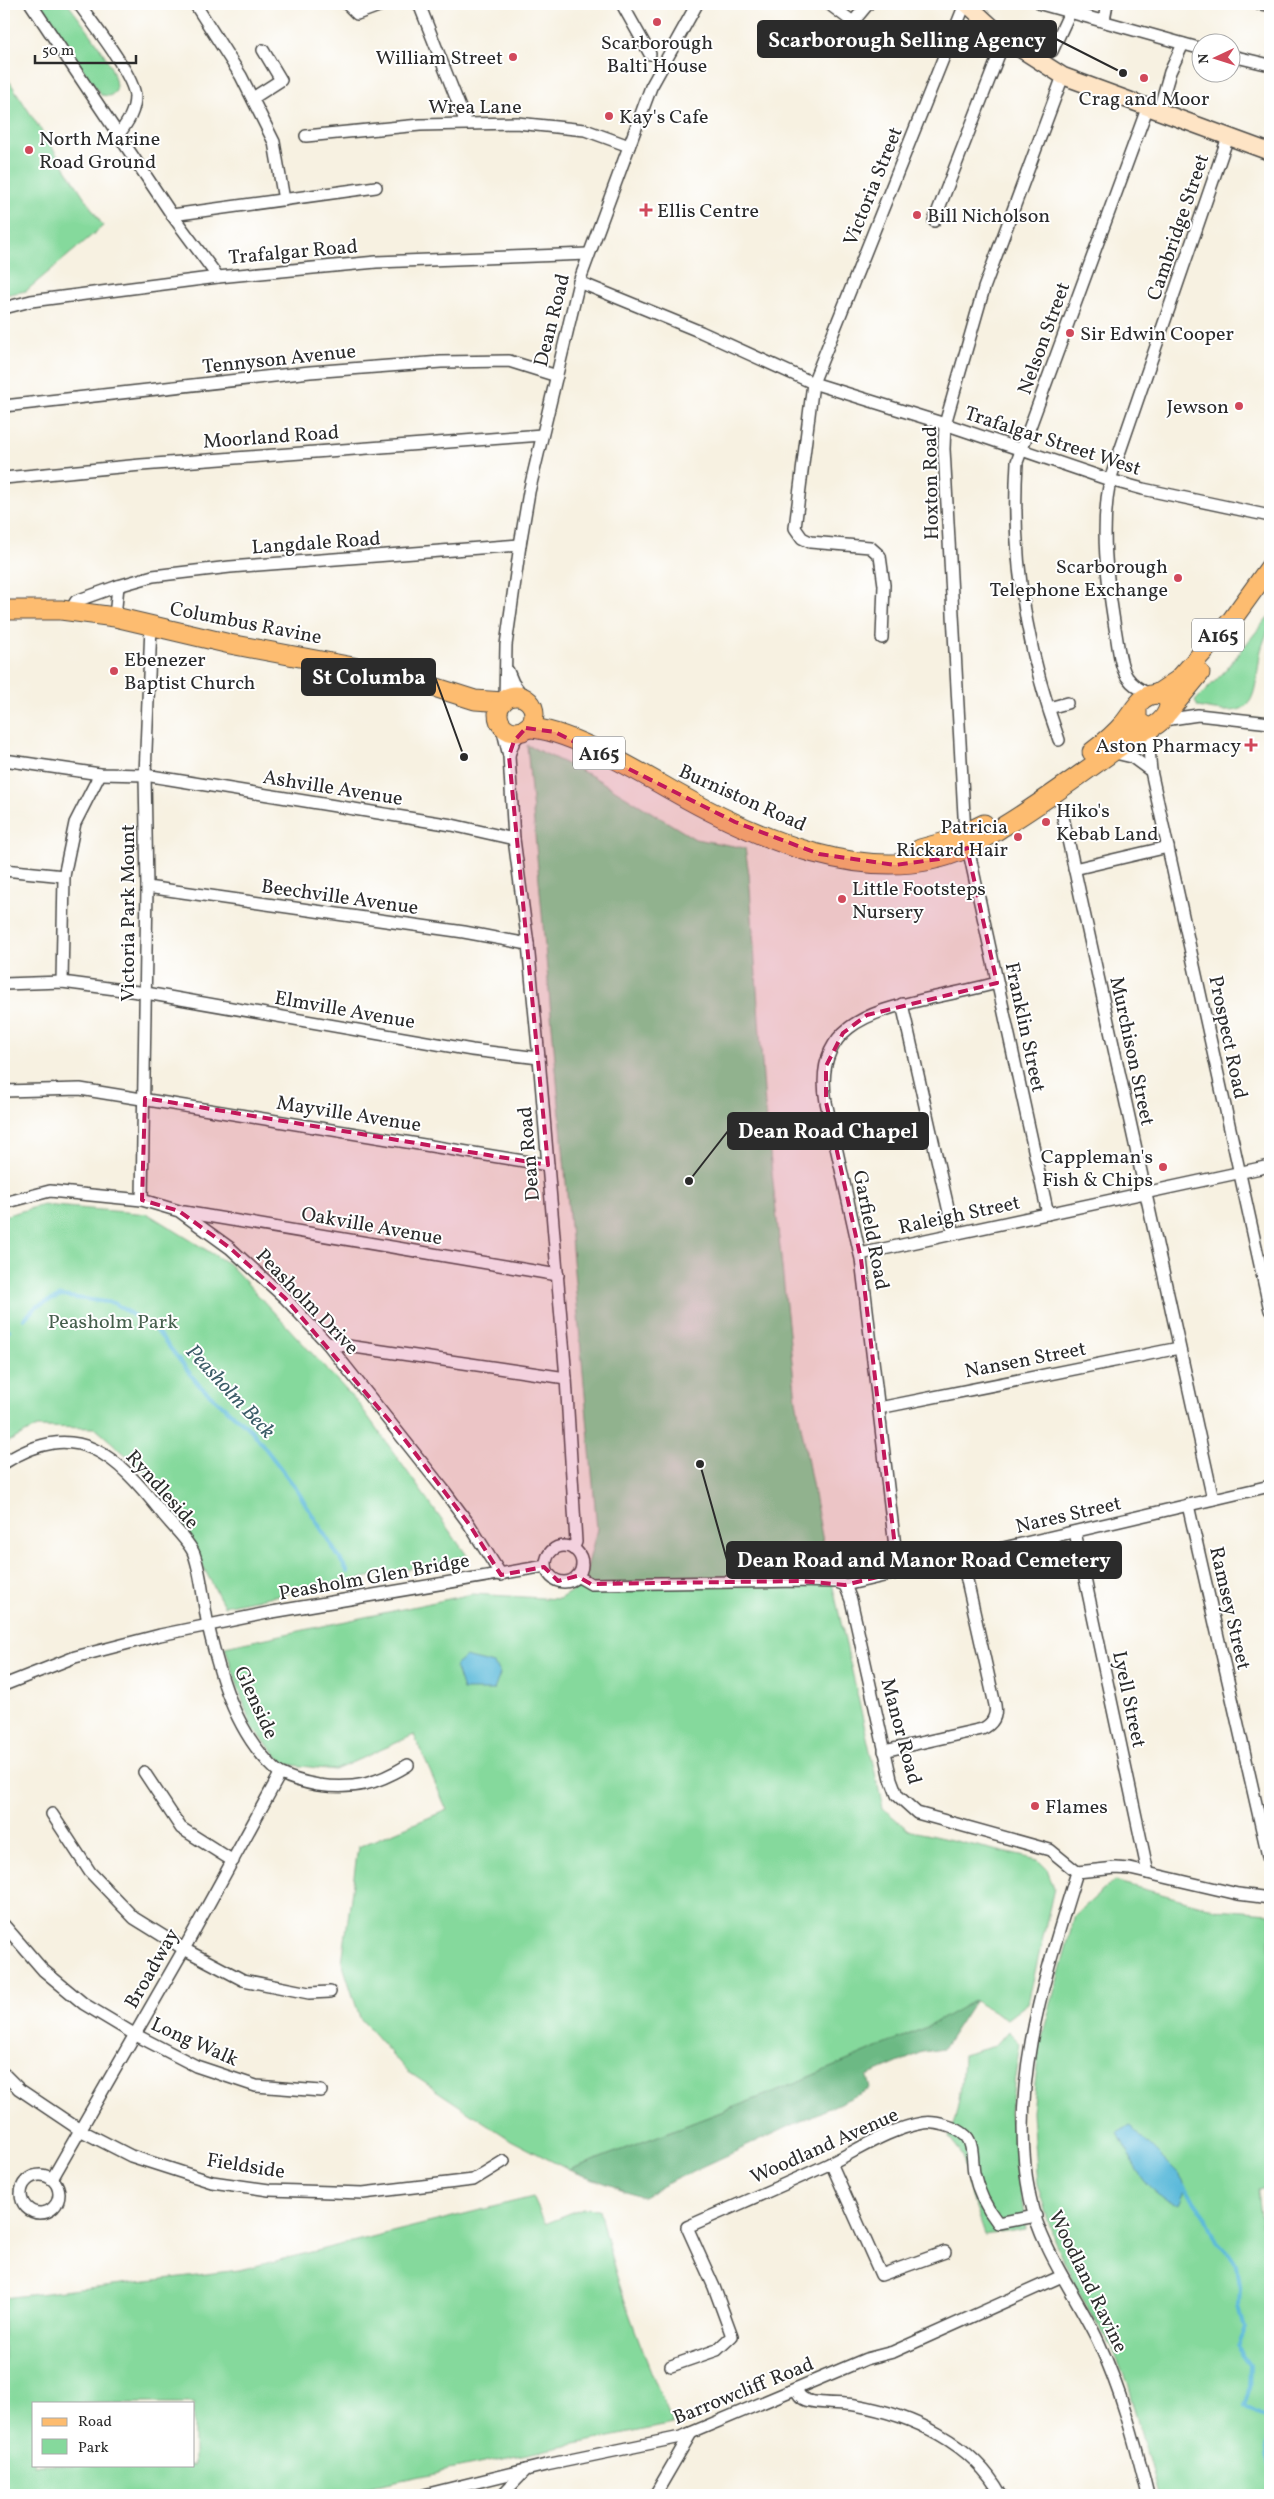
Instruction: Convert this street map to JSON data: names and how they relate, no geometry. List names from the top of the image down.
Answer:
{
  "streets": {
    "main road": ["Columbus Ravine", "A165", "Burniston Road"],
    "street": [
      "Wrea Lane",
      "Victoria Street",
      "Cambridge Street",
      "Trafalgar Road",
      "Dean Road",
      "Nelson Street",
      "Tennyson Avenue",
      "Moorland Road",
      "Trafalgar Street West",
      "Hoxton Road",
      "Langdale Road",
      "Ashville Avenue",
      "Beechville Avenue",
      "Victoria Park Mount",
      "Elmville Avenue",
      "Franklin Street",
      "Prospect Road",
      "Murchison Street",
      "Mayville Avenue",
      "Raleigh Street",
      "Oakville Avenue",
      "Garfield Road",
      "Peasholm Drive",
      "Nansen Street",
      "Ryndleside",
      "Nares Street",
      "Peasholm Glen Bridge",
      "Ramsey Street",
      "Lyell Street",
      "Glenside",
      "Manor Road",
      "Broadway",
      "Long Walk",
      "Woodland Avenue",
      "Fieldside",
      "Woodland Ravine",
      "Barrowcliff Road"
    ]
  },
  "crossings": [
    ["Wrea Lane", "Dean Road"],
    ["Victoria Street", "Trafalgar Street West"],
    ["Cambridge Street", "Trafalgar Street West"],
    ["Cambridge Street", "A165"],
    ["Cambridge Street", "Burniston Road"],
    ["Cambridge Street", "Prospect Road"],
    ["Trafalgar Road", "Dean Road"],
    ["Dean Road", "Tennyson Avenue"],
    ["Dean Road", "Moorland Road"],
    ["Dean Road", "Trafalgar Street West"],
    ["Dean Road", "Langdale Road"],
    ["Dean Road", "Columbus Ravine"],
    ["Dean Road", "Ashville Avenue"],
    ["Dean Road", "Burniston Road"],
    ["Dean Road", "Beechville Avenue"],
    ["Dean Road", "Elmville Avenue"],
    ["Dean Road", "Mayville Avenue"],
    ["Dean Road", "Oakville Avenue"],
    ["Dean Road", "Peasholm Glen Bridge"],
    ["Nelson Street", "Trafalgar Street West"],
    ["Trafalgar Street West", "Hoxton Road"],
    ["Hoxton Road", "Burniston Road"],
    ["Hoxton Road", "Franklin Street"],
    ["Langdale Road", "Columbus Ravine"],
    ["Columbus Ravine", "Burniston Road"],
    ["Columbus Ravine", "Victoria Park Mount"],
    ["A165", "Burniston Road"],
    ["A165", "Prospect Road"],
    ["Ashville Avenue", "Victoria Park Mount"],
    ["Burniston Road", "Franklin Street"],
    ["Burniston Road", "Prospect Road"],
    ["Beechville Avenue", "Victoria Park Mount"],
    ["Victoria Park Mount", "Elmville Avenue"],
    ["Victoria Park Mount", "Mayville Avenue"],
    ["Victoria Park Mount", "Peasholm Drive"],
    ["Franklin Street", "Raleigh Street"],
    ["Franklin Street", "Garfield Road"],
    ["Prospect Road", "Raleigh Street"],
    ["Murchison Street", "Raleigh Street"],
    ["Murchison Street", "Nansen Street"],
    ["Murchison Street", "Nares Street"],
    ["Raleigh Street", "Garfield Road"],
    ["Oakville Avenue", "Peasholm Drive"],
    ["Garfield Road", "Nansen Street"],
    ["Garfield Road", "Nares Street"],
    ["Peasholm Drive", "Peasholm Glen Bridge"],
    ["Ryndleside", "Peasholm Glen Bridge"],
    ["Ryndleside", "Glenside"],
    ["Nares Street", "Ramsey Street"],
    ["Nares Street", "Lyell Street"],
    ["Nares Street", "Manor Road"],
    ["Peasholm Glen Bridge", "Glenside"],
    ["Glenside", "Broadway"],
    ["Manor Road", "Woodland Ravine"],
    ["Broadway", "Long Walk"],
    ["Broadway", "Fieldside"],
    ["Woodland Avenue", "Woodland Ravine"],
    ["Woodland Ravine", "Barrowcliff Road"]
  ],
  "water": ["Peasholm Beck"],
  "parks": ["Peasholm Park"],
  "places": {
    "other": [
      "Scarborough Balti House",
      "William Street",
      "Scarborough Selling Agency",
      "Crag and Moor",
      "Kay's Cafe",
      "North Marine Road Ground",
      "Bill Nicholson",
      "Sir Edwin Cooper",
      "Jewson",
      "Scarborough Telephone Exchange",
      "Ebenezer Baptist Church",
      "St Columba",
      "Hiko's Kebab Land",
      "Patricia Rickard Hair",
      "Little Footsteps Nursery",
      "Cappleman's Fish & Chips",
      "Dean Road Chapel",
      "Dean Road and Manor Road Cemetery",
      "Flames"
    ],
    "health": ["Ellis Centre", "Aston Pharmacy"]
  },
  "legend": ["Road", "Park"],
  "scale_bar": "50 m",
  "north": "left"
}
